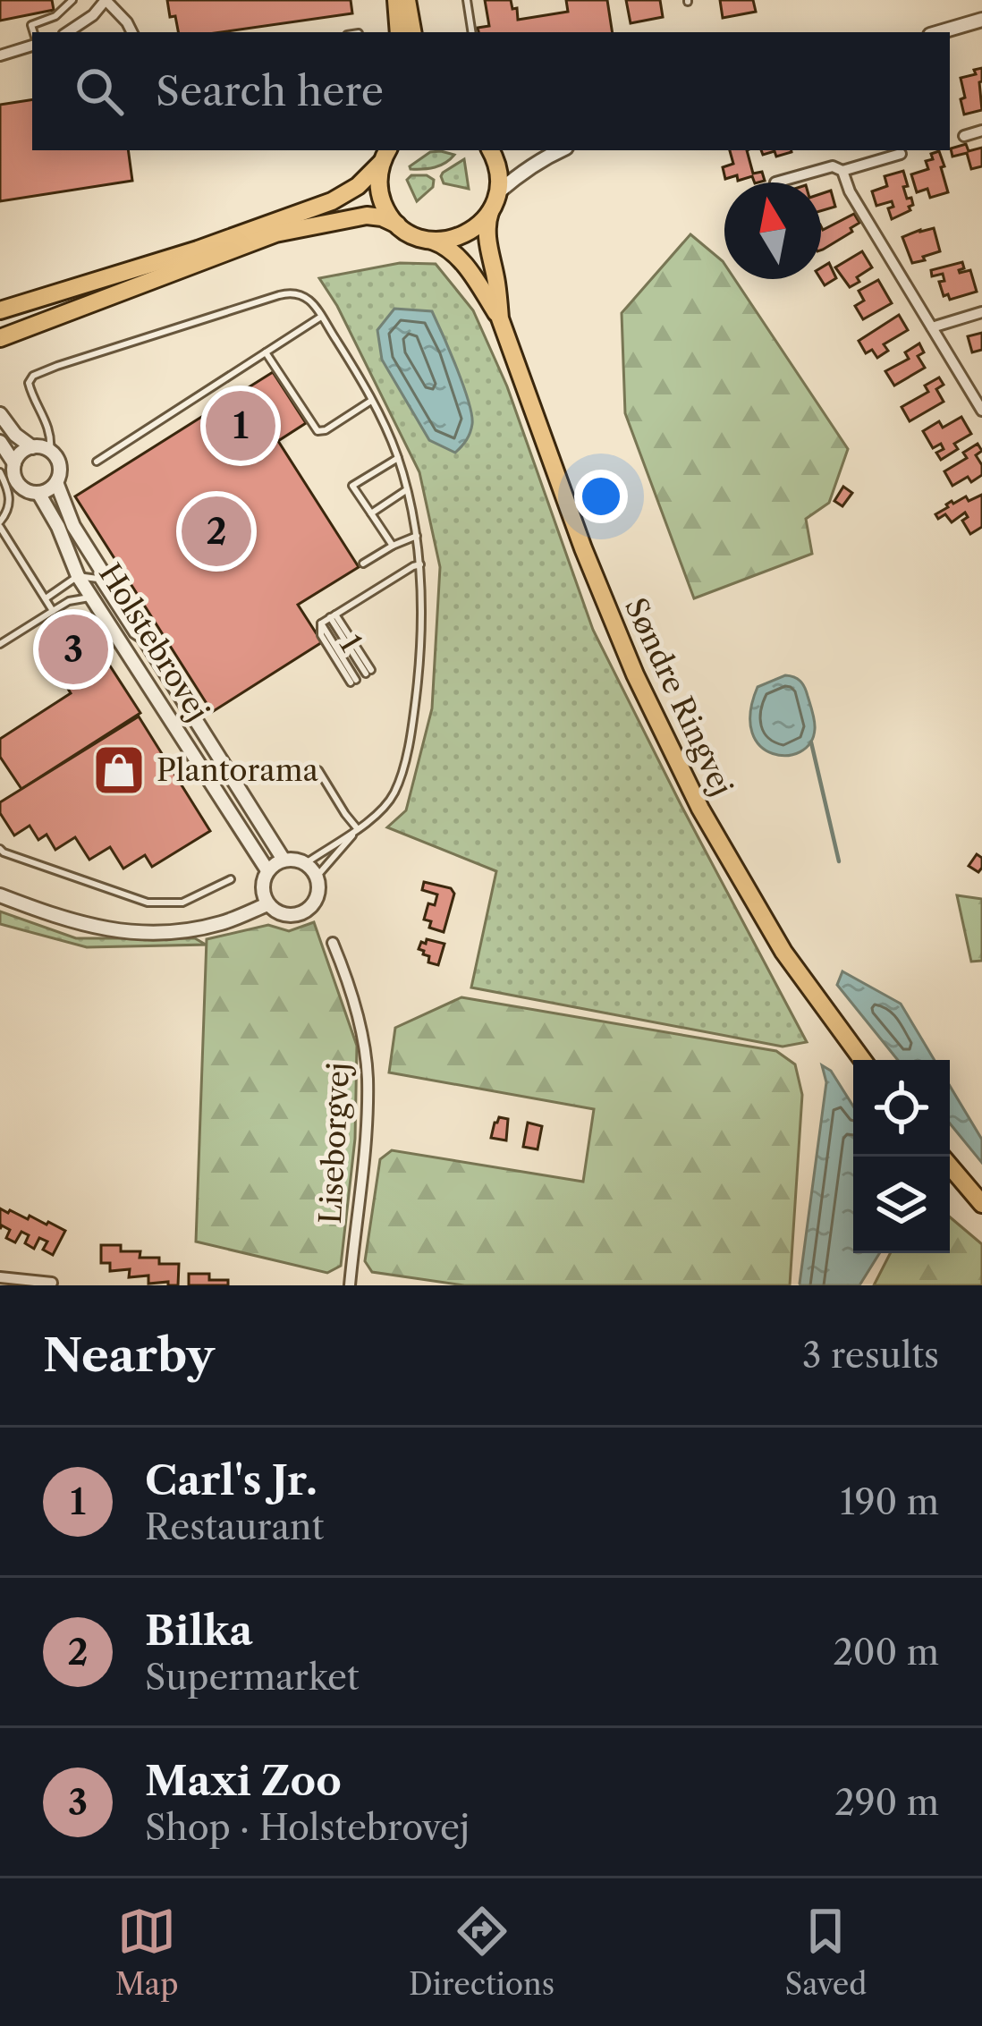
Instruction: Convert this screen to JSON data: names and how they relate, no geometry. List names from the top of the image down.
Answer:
{
  "streets": {
    "main road": ["Søndre Ringvej"],
    "street": ["Holstebrovej", "Liseborgvej"]
  },
  "places": {
    "shop": ["Plantorama"]
  },
  "north": "top",
  "page": {
    "search": "Search here",
    "pins": ["1", "2", "3"],
    "heading": ["Nearby", "3 results"],
    "list": [
      {
        "mark": "1",
        "name": "Carl's Jr.",
        "note": "Restaurant",
        "value": "190 m"
      },
      {
        "mark": "2",
        "name": "Bilka",
        "note": "Supermarket",
        "value": "200 m"
      },
      {
        "mark": "3",
        "name": "Maxi Zoo",
        "note": "Shop · Holstebrovej",
        "value": "290 m"
      }
    ],
    "nav": ["Map", "Directions", "Saved"]
  }
}
